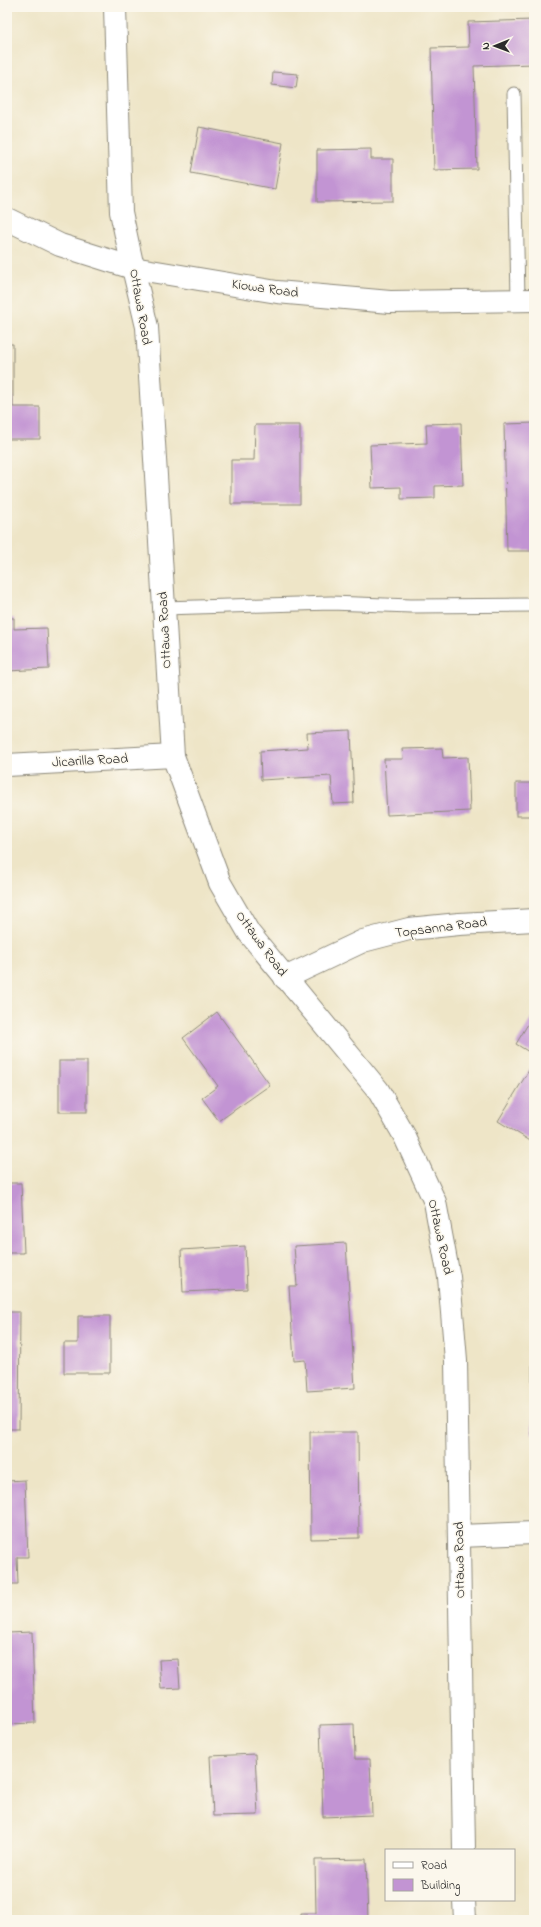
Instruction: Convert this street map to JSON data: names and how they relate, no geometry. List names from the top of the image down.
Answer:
{
  "streets": {
    "street": [
      "Kiowa Road",
      "Ottawa Road",
      "Jicarilla Road",
      "Topsanna Road"
    ]
  },
  "crossings": [
    ["Kiowa Road", "Ottawa Road"],
    ["Ottawa Road", "Jicarilla Road"],
    ["Ottawa Road", "Topsanna Road"]
  ],
  "legend": ["Road", "Building"],
  "north": "left"
}
